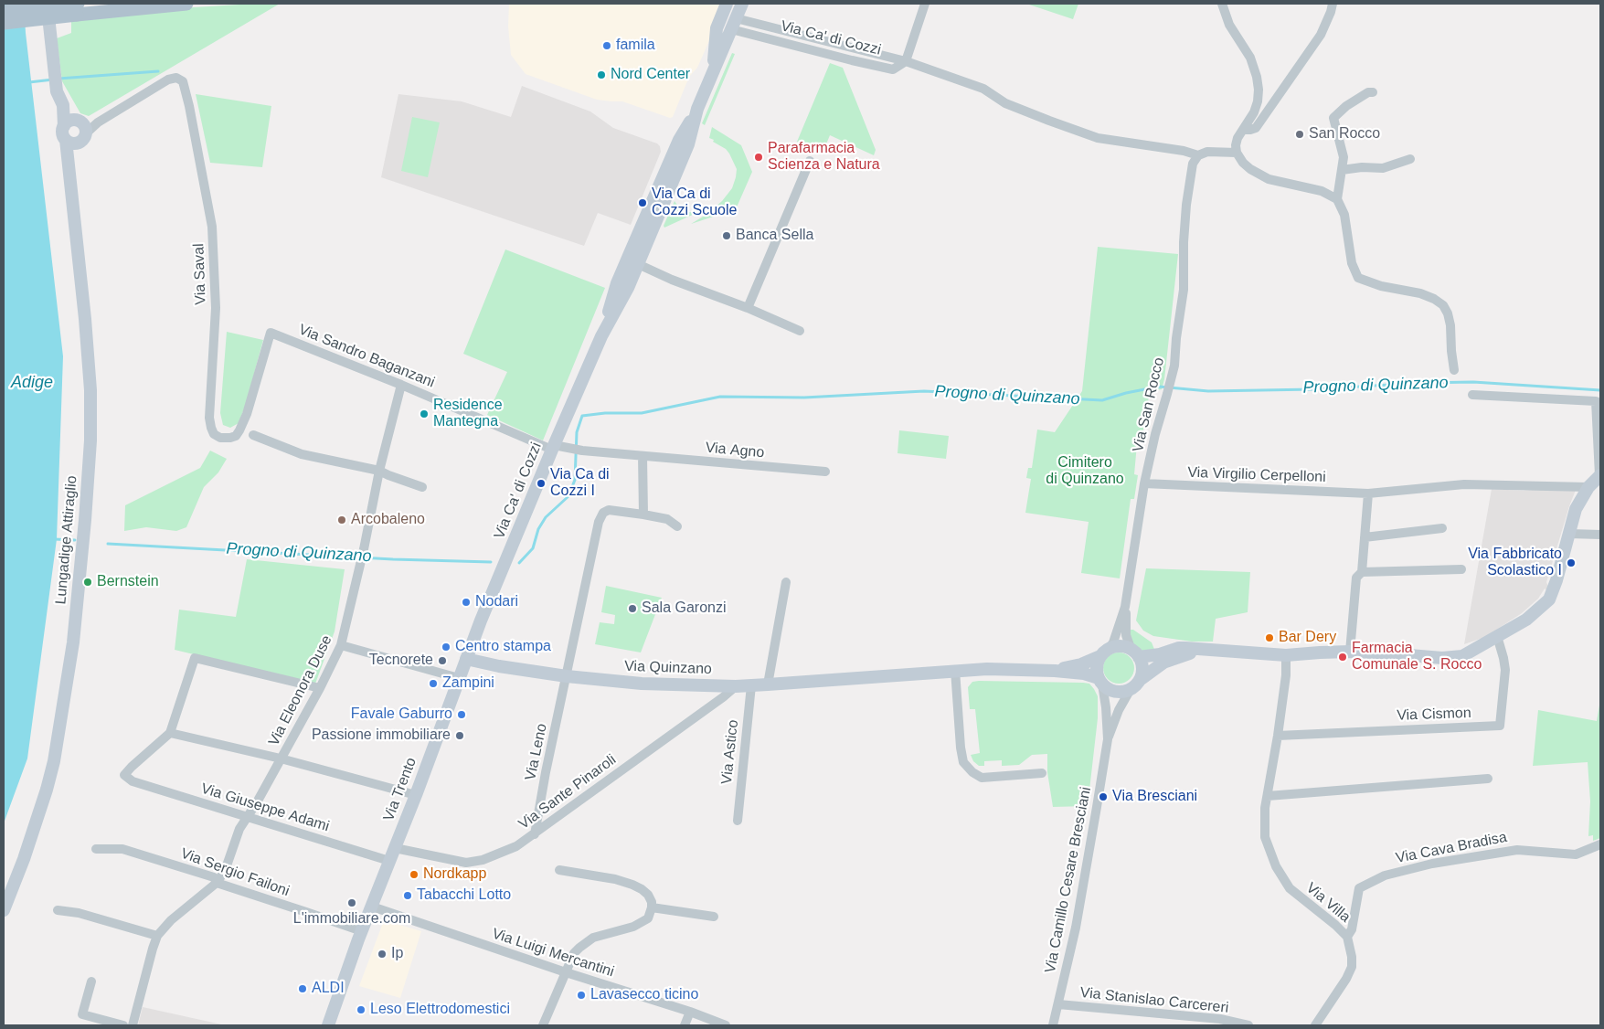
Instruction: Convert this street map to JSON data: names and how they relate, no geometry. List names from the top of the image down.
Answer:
{
  "streets": {
    "street": [
      "Via Ca' di Cozzi",
      "Via Saval",
      "Via Sandro Baganzani",
      "Via San Rocco",
      "Via Agno",
      "Via Virgilio Cerpelloni",
      "Lungadige Attiraglio",
      "Via Quinzano",
      "Via Eleonora Duse",
      "Via Cismon",
      "Via Leno",
      "Via Astico",
      "Via Trento",
      "Via Sante Pinaroli",
      "Via Giuseppe Adami",
      "Via Cava Bradisa",
      "Via Sergio Failoni",
      "Via Camillo Cesare Bresciani",
      "Via Villa",
      "Via Luigi Mercantini",
      "Via Stanislao Carcereri"
    ]
  },
  "crossings": [
    ["Via Ca' di Cozzi", "Via Sandro Baganzani"],
    ["Via Ca' di Cozzi", "Via Agno"],
    ["Via Ca' di Cozzi", "Via Quinzano"],
    ["Via Ca' di Cozzi", "Via Trento"],
    ["Via Saval", "Via Sandro Baganzani"],
    ["Via Saval", "Lungadige Attiraglio"],
    ["Via Sandro Baganzani", "Via Agno"],
    ["Via Sandro Baganzani", "Via Eleonora Duse"],
    ["Via San Rocco", "Via Virgilio Cerpelloni"],
    ["Via San Rocco", "Via Quinzano"],
    ["Via San Rocco", "Via Camillo Cesare Bresciani"],
    ["Via Quinzano", "Via Leno"],
    ["Via Quinzano", "Via Astico"],
    ["Via Quinzano", "Via Trento"],
    ["Via Quinzano", "Via Sante Pinaroli"],
    ["Via Quinzano", "Via Camillo Cesare Bresciani"],
    ["Via Eleonora Duse", "Via Giuseppe Adami"],
    ["Via Eleonora Duse", "Via Sergio Failoni"],
    ["Via Cismon", "Via Villa"],
    ["Via Leno", "Via Sante Pinaroli"],
    ["Via Trento", "Via Sante Pinaroli"],
    ["Via Trento", "Via Giuseppe Adami"],
    ["Via Trento", "Via Sergio Failoni"],
    ["Via Trento", "Via Luigi Mercantini"],
    ["Via Cava Bradisa", "Via Villa"],
    ["Via Camillo Cesare Bresciani", "Via Stanislao Carcereri"]
  ],
  "water": ["Adige", "Progno di Quinzano"],
  "parks": ["Cimitero di Quinzano"],
  "places": [
    "famila",
    "Nord Center",
    "San Rocco",
    "Parafarmacia Scienza e Natura",
    "Via Ca di Cozzi Scuole",
    "Banca Sella",
    "Residence Mantegna",
    "Via Ca di Cozzi I",
    "Arcobaleno",
    "Via Fabbricato Scolastico I",
    "Bernstein",
    "Nodari",
    "Sala Garonzi",
    "Bar Dery",
    "Centro stampa",
    "Farmacia Comunale S. Rocco",
    "Tecnorete",
    "Zampini",
    "Favale Gaburro",
    "Passione immobiliare",
    "Via Bresciani",
    "Nordkapp",
    "Tabacchi Lotto",
    "L'immobiliare.com",
    "Ip",
    "ALDI",
    "Lavasecco ticino",
    "Leso Elettrodomestici"
  ]
}
